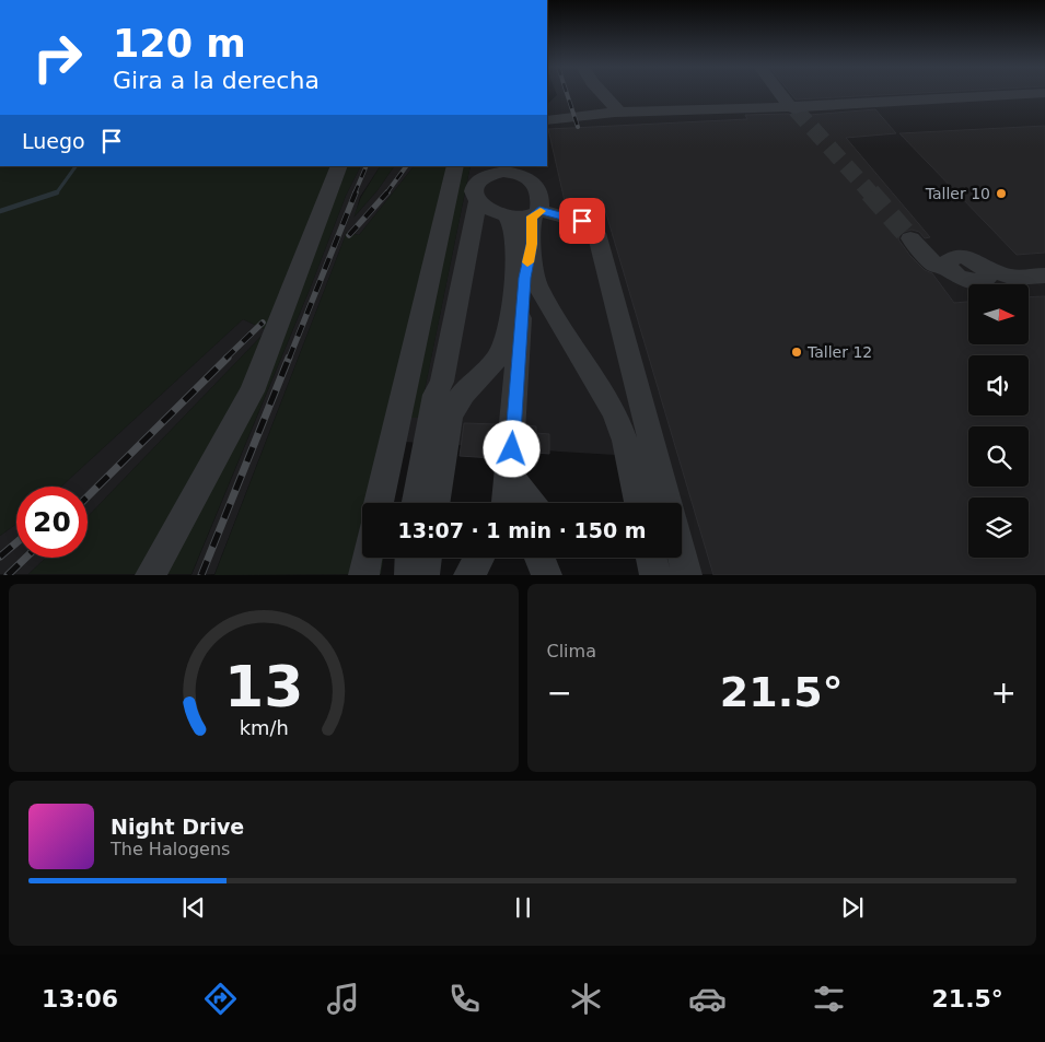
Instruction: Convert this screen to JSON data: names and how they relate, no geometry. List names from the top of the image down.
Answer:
{
  "places": ["Taller 10", "Taller 12"],
  "north": "right",
  "page": {
    "turn": ["120 m", "Gira a la derecha"],
    "then": "Luego",
    "limit": "20",
    "trip": "13:07 · 1 min · 150 m",
    "tile": "Clima",
    "heat": ["−", "21.5°", "+"],
    "song": ["Night Drive", "The Halogens"],
    "tabs": ["13:06", "21.5°"],
    "gauge": ["13", "km/h"]
  }
}
